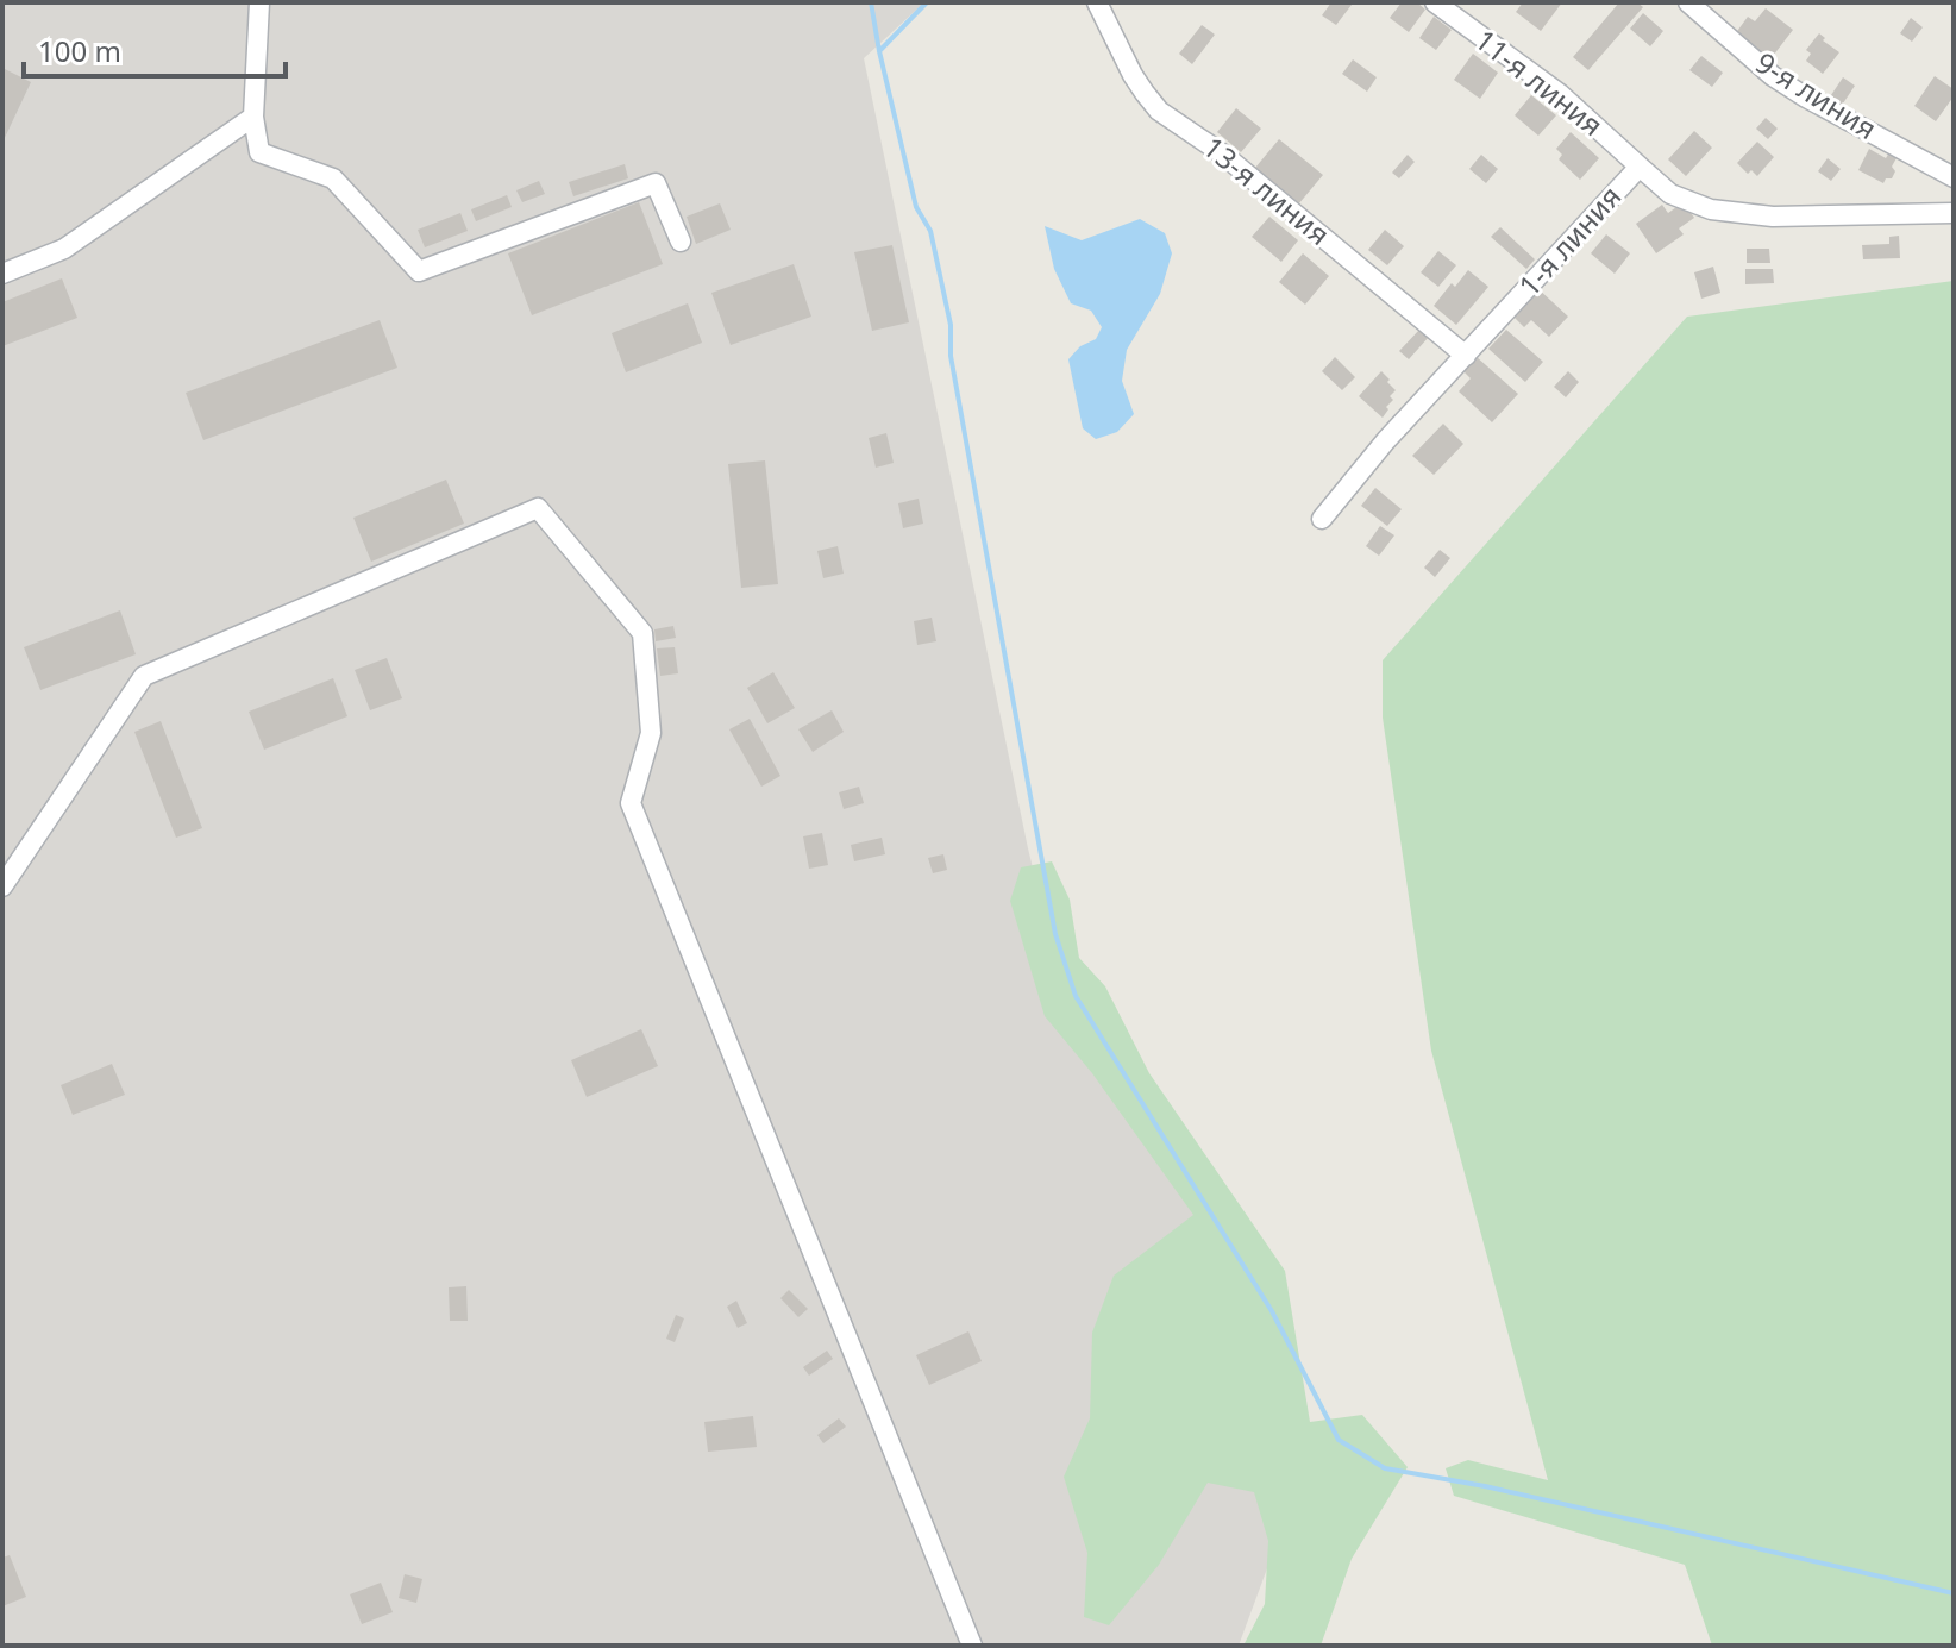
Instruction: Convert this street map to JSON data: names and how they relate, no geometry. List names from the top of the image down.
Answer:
{
  "streets": {
    "street": [
      "11-я линия",
      "9-я линия",
      "13-я линия",
      "1-я линия"
    ]
  },
  "crossings": [
    ["11-я линия", "1-я линия"],
    ["13-я линия", "1-я линия"]
  ],
  "scale_bar": "100 m"
}
